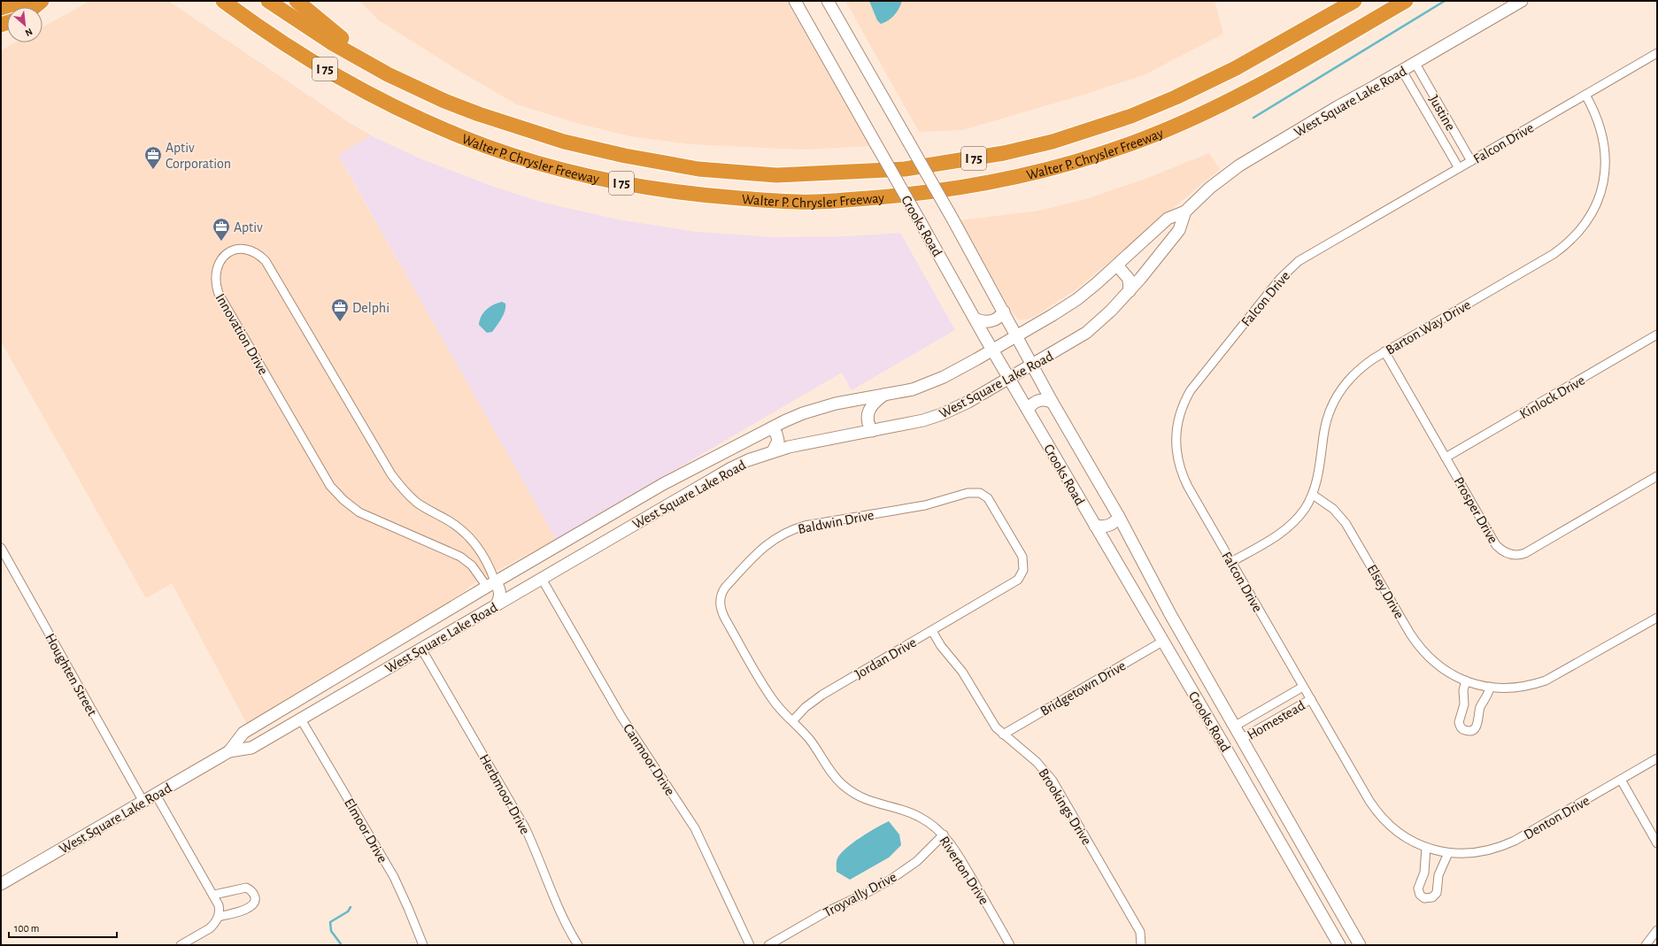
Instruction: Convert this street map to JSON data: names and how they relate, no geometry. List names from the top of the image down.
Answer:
{
  "streets": {
    "highway": ["I 75", "Walter P. Chrysler Freeway"],
    "main road": ["West Square Lake Road", "Crooks Road"],
    "street": [
      "Justine",
      "Falcon Drive",
      "Barton Way Drive",
      "Innovation Drive",
      "Kinlock Drive",
      "Prosper Drive",
      "Baldwin Drive",
      "Elsey Drive",
      "Jordan Drive",
      "Houghten Street",
      "Bridgetown Drive",
      "Homestead",
      "Canmoor Drive",
      "Herbmoor Drive",
      "Brookings Drive",
      "Denton Drive",
      "Elmoor Drive",
      "Riverton Drive",
      "Troyvally Drive"
    ]
  },
  "crossings": [
    ["West Square Lake Road", "Justine"],
    ["West Square Lake Road", "Crooks Road"],
    ["West Square Lake Road", "Innovation Drive"],
    ["West Square Lake Road", "Houghten Street"],
    ["West Square Lake Road", "Canmoor Drive"],
    ["West Square Lake Road", "Herbmoor Drive"],
    ["West Square Lake Road", "Elmoor Drive"],
    ["Justine", "Falcon Drive"],
    ["Falcon Drive", "Barton Way Drive"],
    ["Falcon Drive", "Homestead"],
    ["Falcon Drive", "Denton Drive"],
    ["Crooks Road", "Bridgetown Drive"],
    ["Crooks Road", "Homestead"],
    ["Barton Way Drive", "Prosper Drive"],
    ["Barton Way Drive", "Elsey Drive"],
    ["Kinlock Drive", "Prosper Drive"],
    ["Baldwin Drive", "Jordan Drive"],
    ["Baldwin Drive", "Riverton Drive"],
    ["Jordan Drive", "Brookings Drive"],
    ["Jordan Drive", "Riverton Drive"],
    ["Bridgetown Drive", "Brookings Drive"],
    ["Homestead", "Denton Drive"],
    ["Riverton Drive", "Troyvally Drive"]
  ],
  "places": {
    "office": ["Aptiv Corporation", "Aptiv", "Delphi"]
  },
  "scale_bar": "100 m",
  "north": "bottom right"
}
